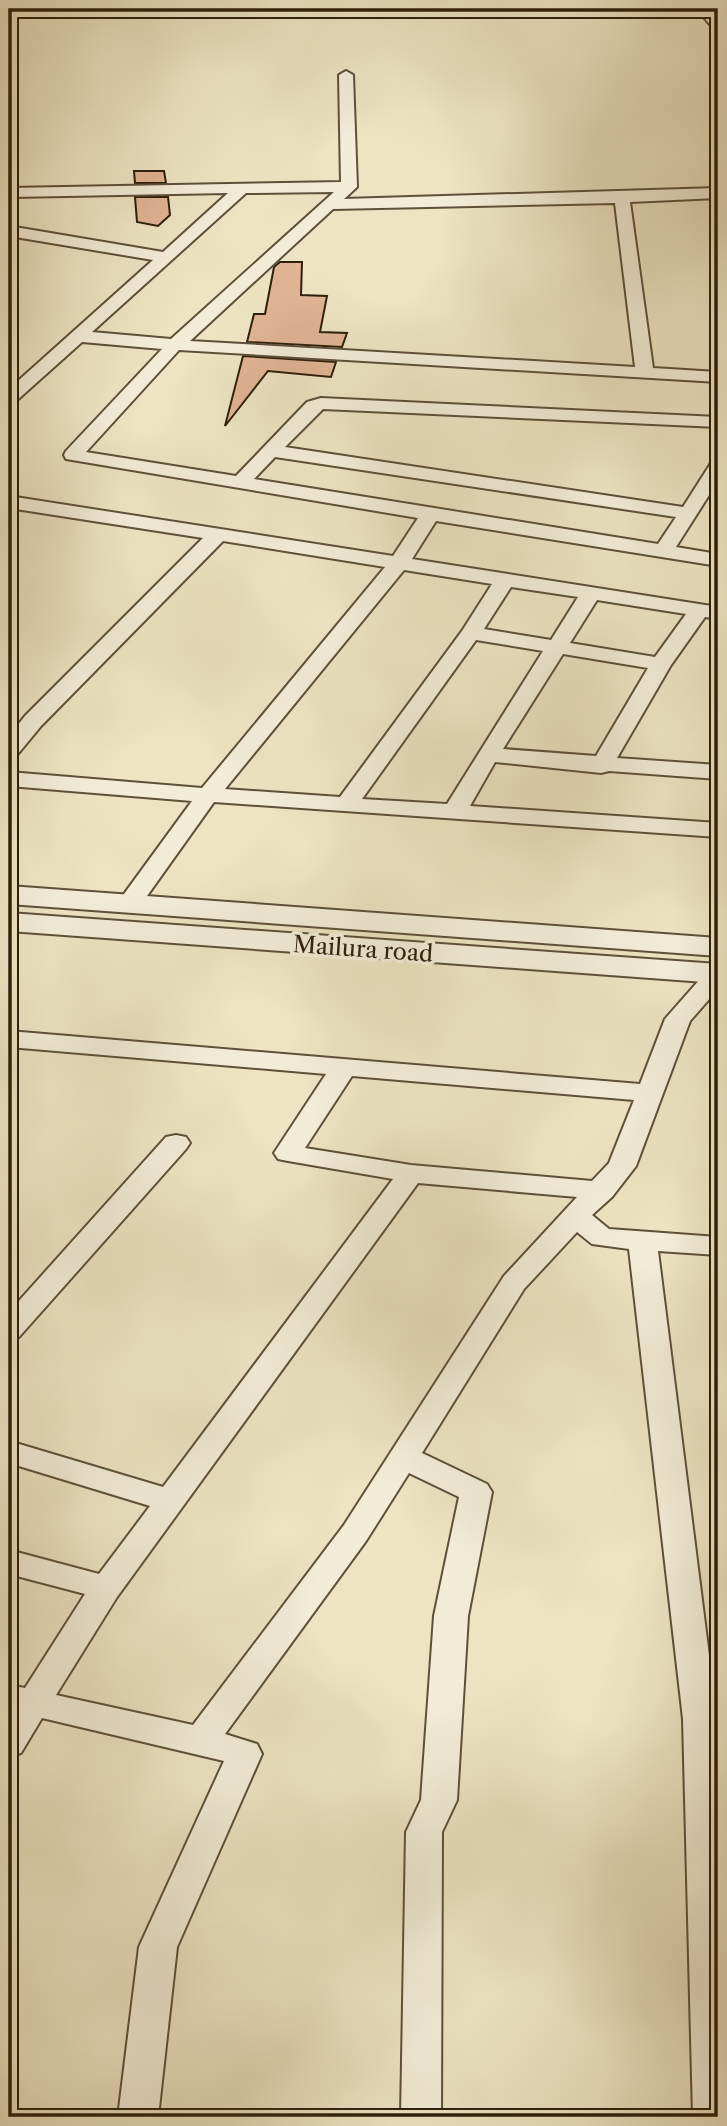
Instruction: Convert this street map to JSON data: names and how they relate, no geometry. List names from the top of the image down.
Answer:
{
  "streets": {
    "street": ["Mailura road"]
  }
}
